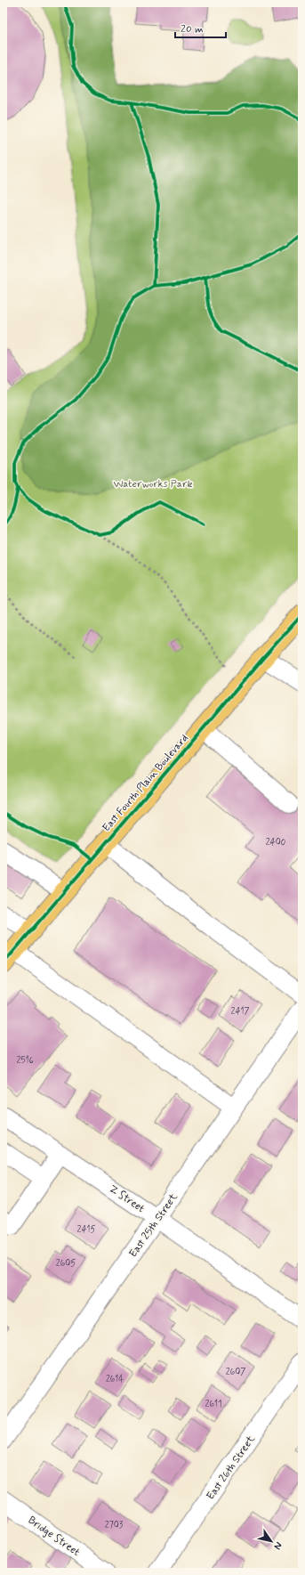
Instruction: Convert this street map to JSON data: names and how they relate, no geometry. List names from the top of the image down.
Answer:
{
  "streets": {
    "main road": ["East Fourth Plain Boulevard"],
    "street": [
      "Z Street",
      "East 25th Street",
      "East 26th Street",
      "Bridge Street"
    ]
  },
  "crossings": [
    ["Z Street", "East 25th Street"]
  ],
  "parks": ["Waterworks Park"],
  "house_numbers": [
    "2400",
    "2417",
    "2516",
    "2415",
    "2605",
    "2607",
    "2614",
    "2611",
    "2703"
  ],
  "scale_bar": "20 m",
  "north": "bottom right"
}
